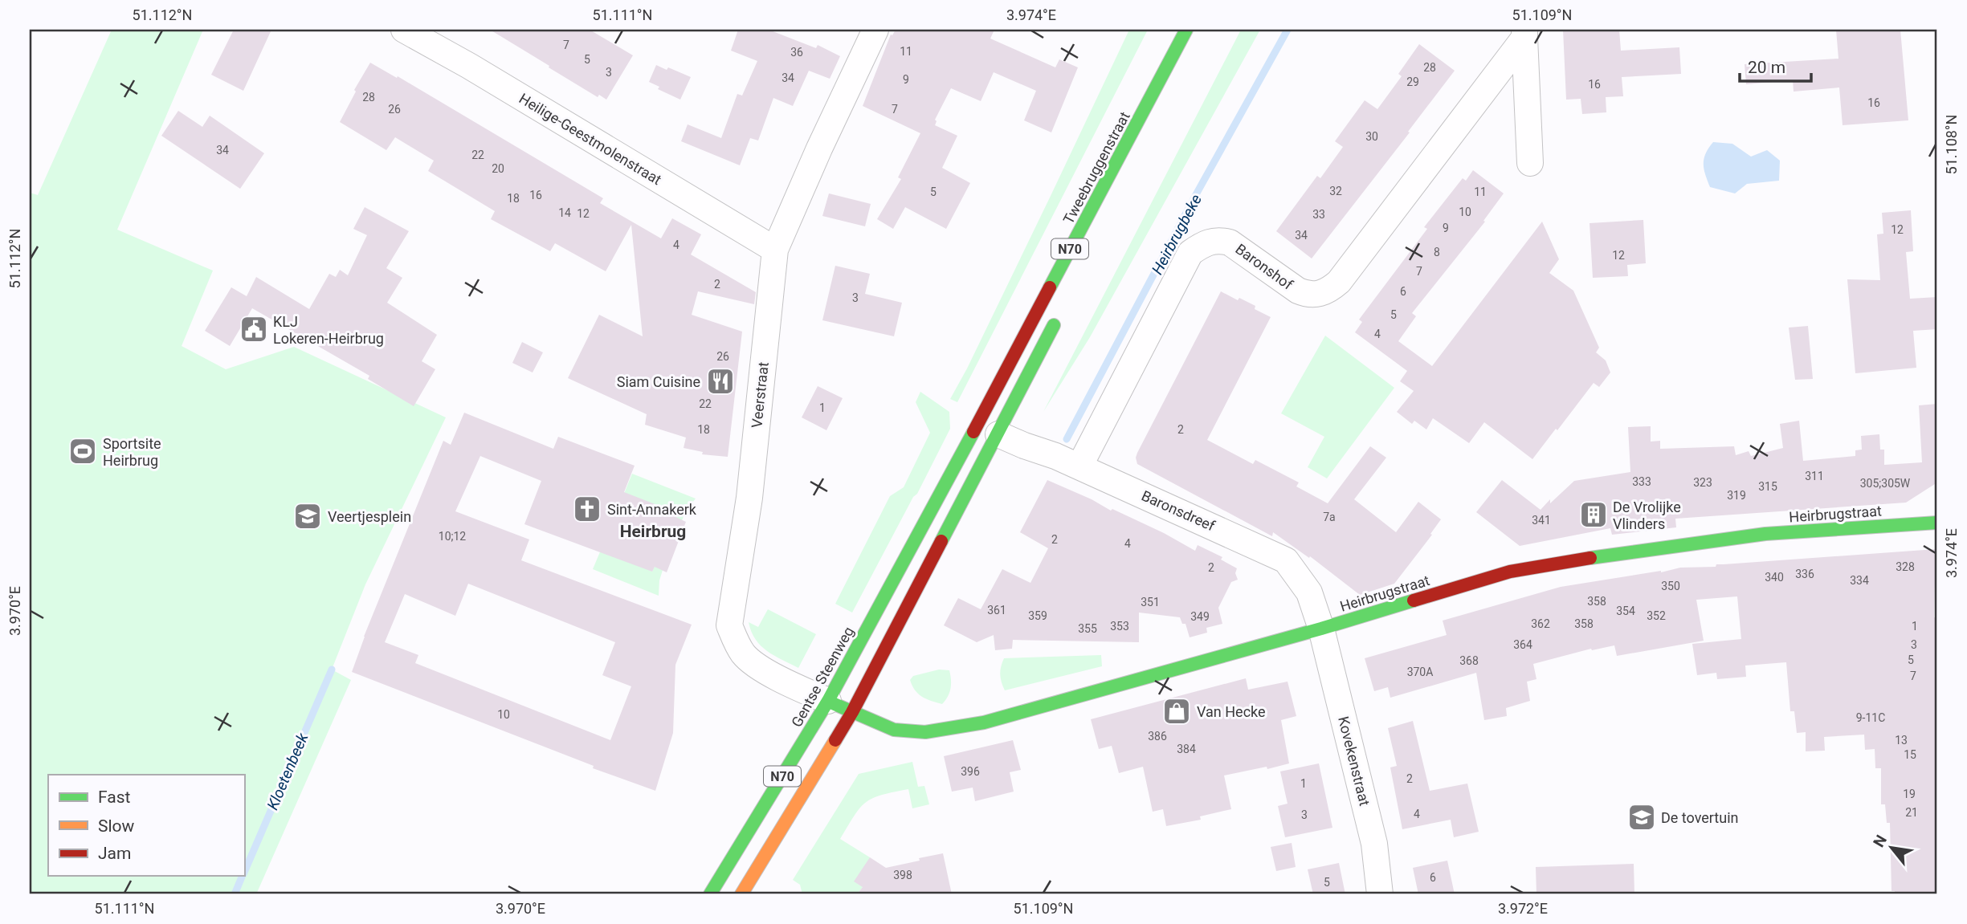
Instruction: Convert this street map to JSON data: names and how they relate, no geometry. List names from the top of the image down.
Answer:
{
  "streets": {
    "main road": [
      "Tweebruggenstraat",
      "N70",
      "Veerstraat",
      "Heirbrugstraat",
      "Gentse Steenweg"
    ],
    "street": [
      "Heilige-Geestmolenstraat",
      "Baronshof",
      "Baronsdreef",
      "Kovekenstraat"
    ]
  },
  "crossings": [
    ["Heilige-Geestmolenstraat", "Veerstraat"],
    ["Tweebruggenstraat", "Gentse Steenweg"],
    ["N70", "Veerstraat"],
    ["N70", "Baronsdreef"],
    ["N70", "Heirbrugstraat"],
    ["Baronshof", "Baronsdreef"],
    ["Veerstraat", "Heirbrugstraat"],
    ["Veerstraat", "Gentse Steenweg"],
    ["Baronsdreef", "Heirbrugstraat"],
    ["Baronsdreef", "Kovekenstraat"],
    ["Heirbrugstraat", "Kovekenstraat"]
  ],
  "districts": ["Heirbrug"],
  "water": ["Heirbrugbeke", "Kloetenbeek"],
  "places": {
    "public building": ["KLJ Lokeren-Heirbrug"],
    "restaurant": ["Siam Cuisine"],
    "sports": ["Sportsite Heirbrug"],
    "church": ["Sint-Annakerk"],
    "building": ["De Vrolijke Vlinders"],
    "school or university": ["Veertjesplein", "De tovertuin"],
    "shop": ["Van Hecke"]
  },
  "house_numbers": [
    "7",
    "11",
    "36",
    "5",
    "28",
    "3",
    "34",
    "9",
    "29",
    "16",
    "28",
    "16",
    "26",
    "7",
    "30",
    "34",
    "22",
    "20",
    "32",
    "5",
    "11",
    "16",
    "18",
    "10",
    "14",
    "12",
    "33",
    "9",
    "12",
    "34",
    "4",
    "8",
    "12",
    "7",
    "2",
    "6",
    "3",
    "5",
    "4",
    "26",
    "22",
    "1",
    "18",
    "2",
    "311",
    "333",
    "323",
    "305;305W",
    "315",
    "319",
    "7a",
    "341",
    "10;12",
    "2",
    "4",
    "328",
    "2",
    "336",
    "340",
    "334",
    "350",
    "358",
    "351",
    "361",
    "354",
    "359",
    "352",
    "349",
    "362",
    "358",
    "353",
    "1",
    "355",
    "364",
    "3",
    "5",
    "368",
    "370A",
    "7",
    "10",
    "9-11C",
    "386",
    "13",
    "384",
    "15",
    "396",
    "2",
    "1",
    "19",
    "21",
    "4",
    "3",
    "398",
    "6",
    "5"
  ],
  "legend": ["Fast", "Slow", "Jam"],
  "scale_bar": "20 m",
  "north": "top left",
  "coordinates": [
    "51.112°N",
    "51.111°N",
    "3.974°E",
    "51.109°N",
    "51.108°N",
    "3.970°E",
    "3.972°E"
  ]
}
